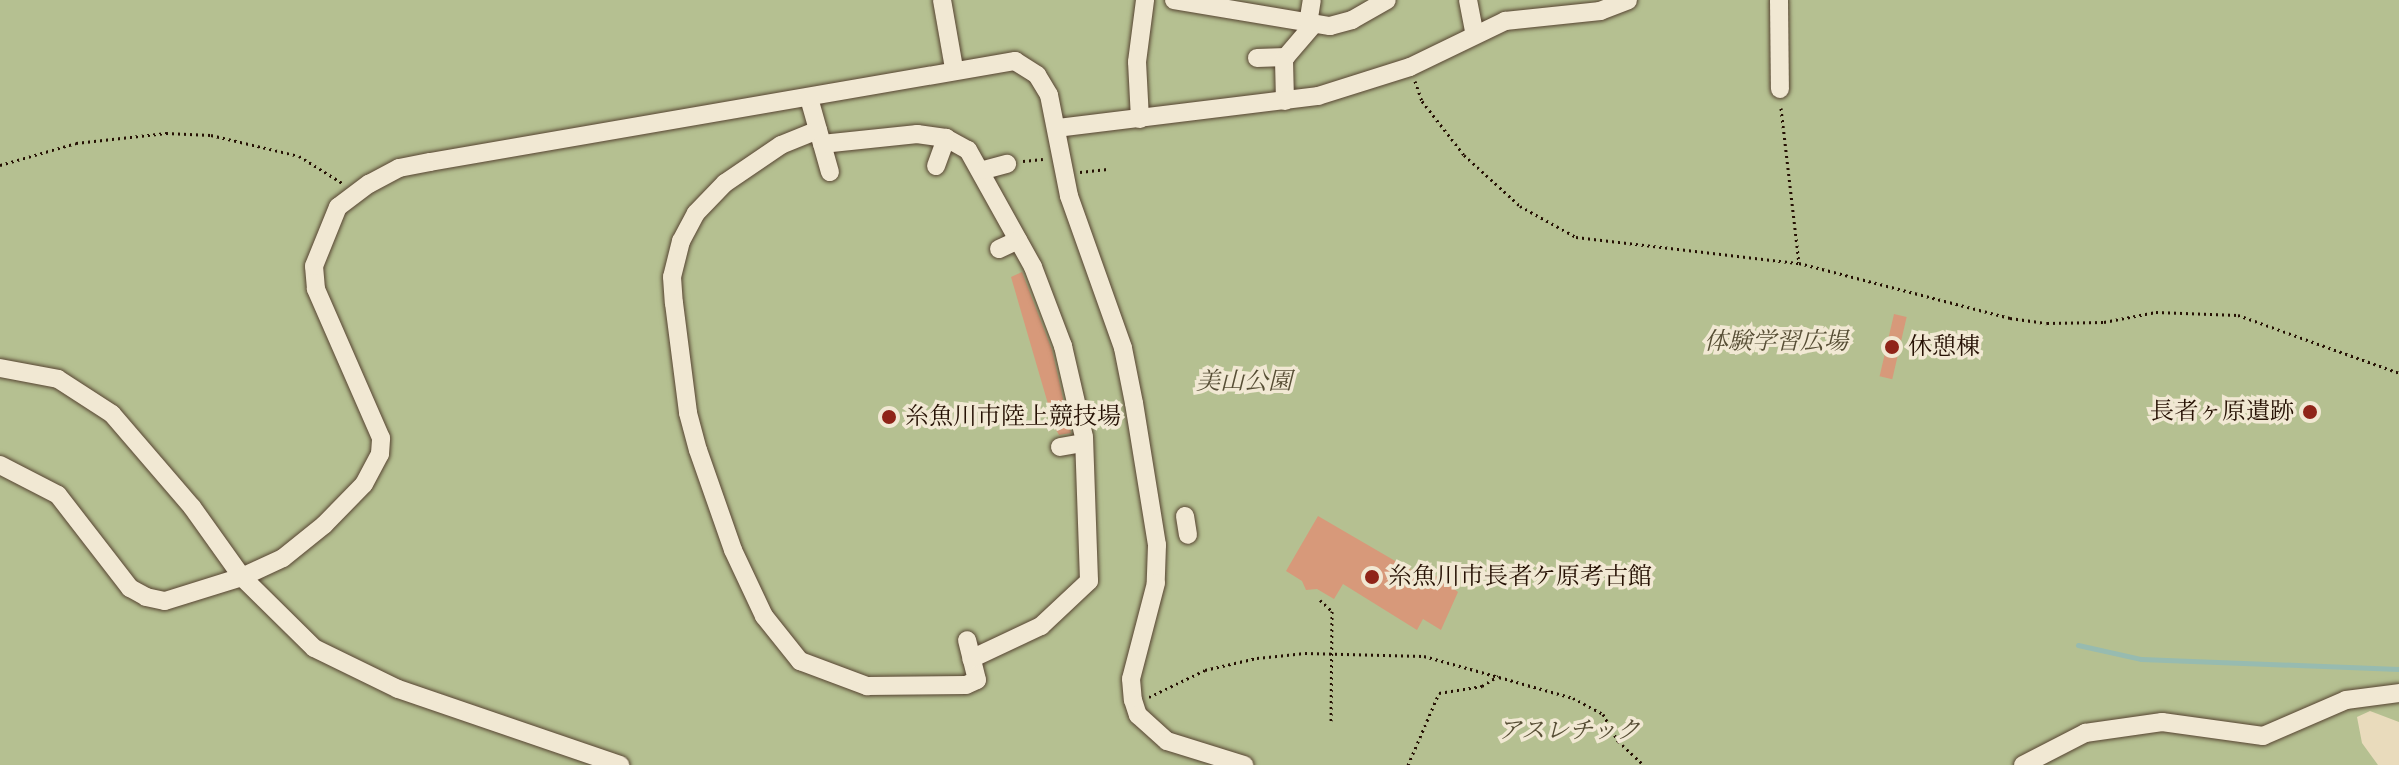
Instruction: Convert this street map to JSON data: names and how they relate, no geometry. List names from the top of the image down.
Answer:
{
  "parks": ["体験学習広場", "美山公園", "アスレチック"],
  "places": [
    "休憩棟",
    "長者ヶ原遺跡",
    "糸魚川市陸上競技場",
    "糸魚川市長者ケ原考古館"
  ]
}
